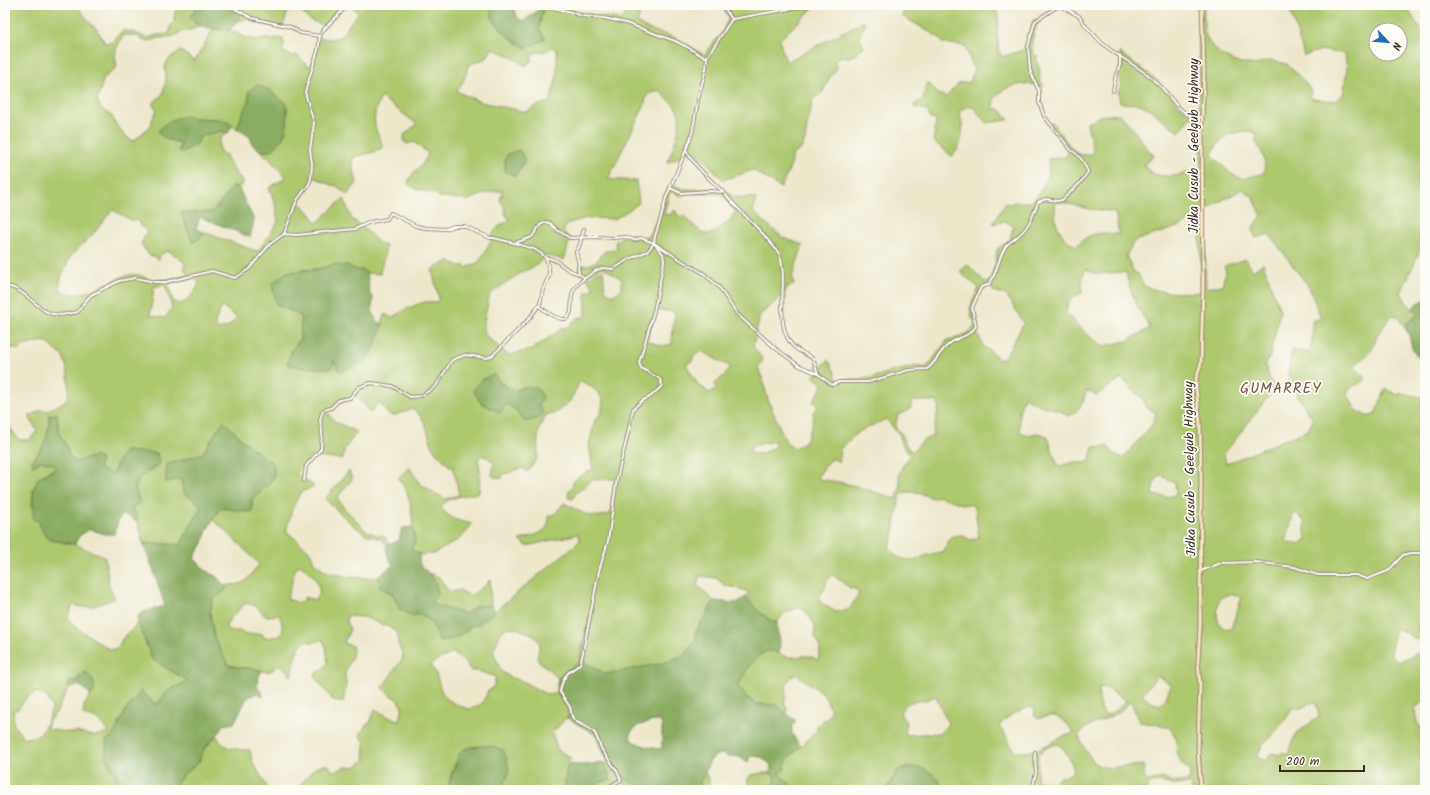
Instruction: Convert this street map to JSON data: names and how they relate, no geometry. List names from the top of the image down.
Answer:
{
  "streets": {
    "street": ["Jidka Cusub - Geelgub Highway"]
  },
  "districts": ["GUMARREY"],
  "scale_bar": "200 m",
  "north": "bottom right"
}
